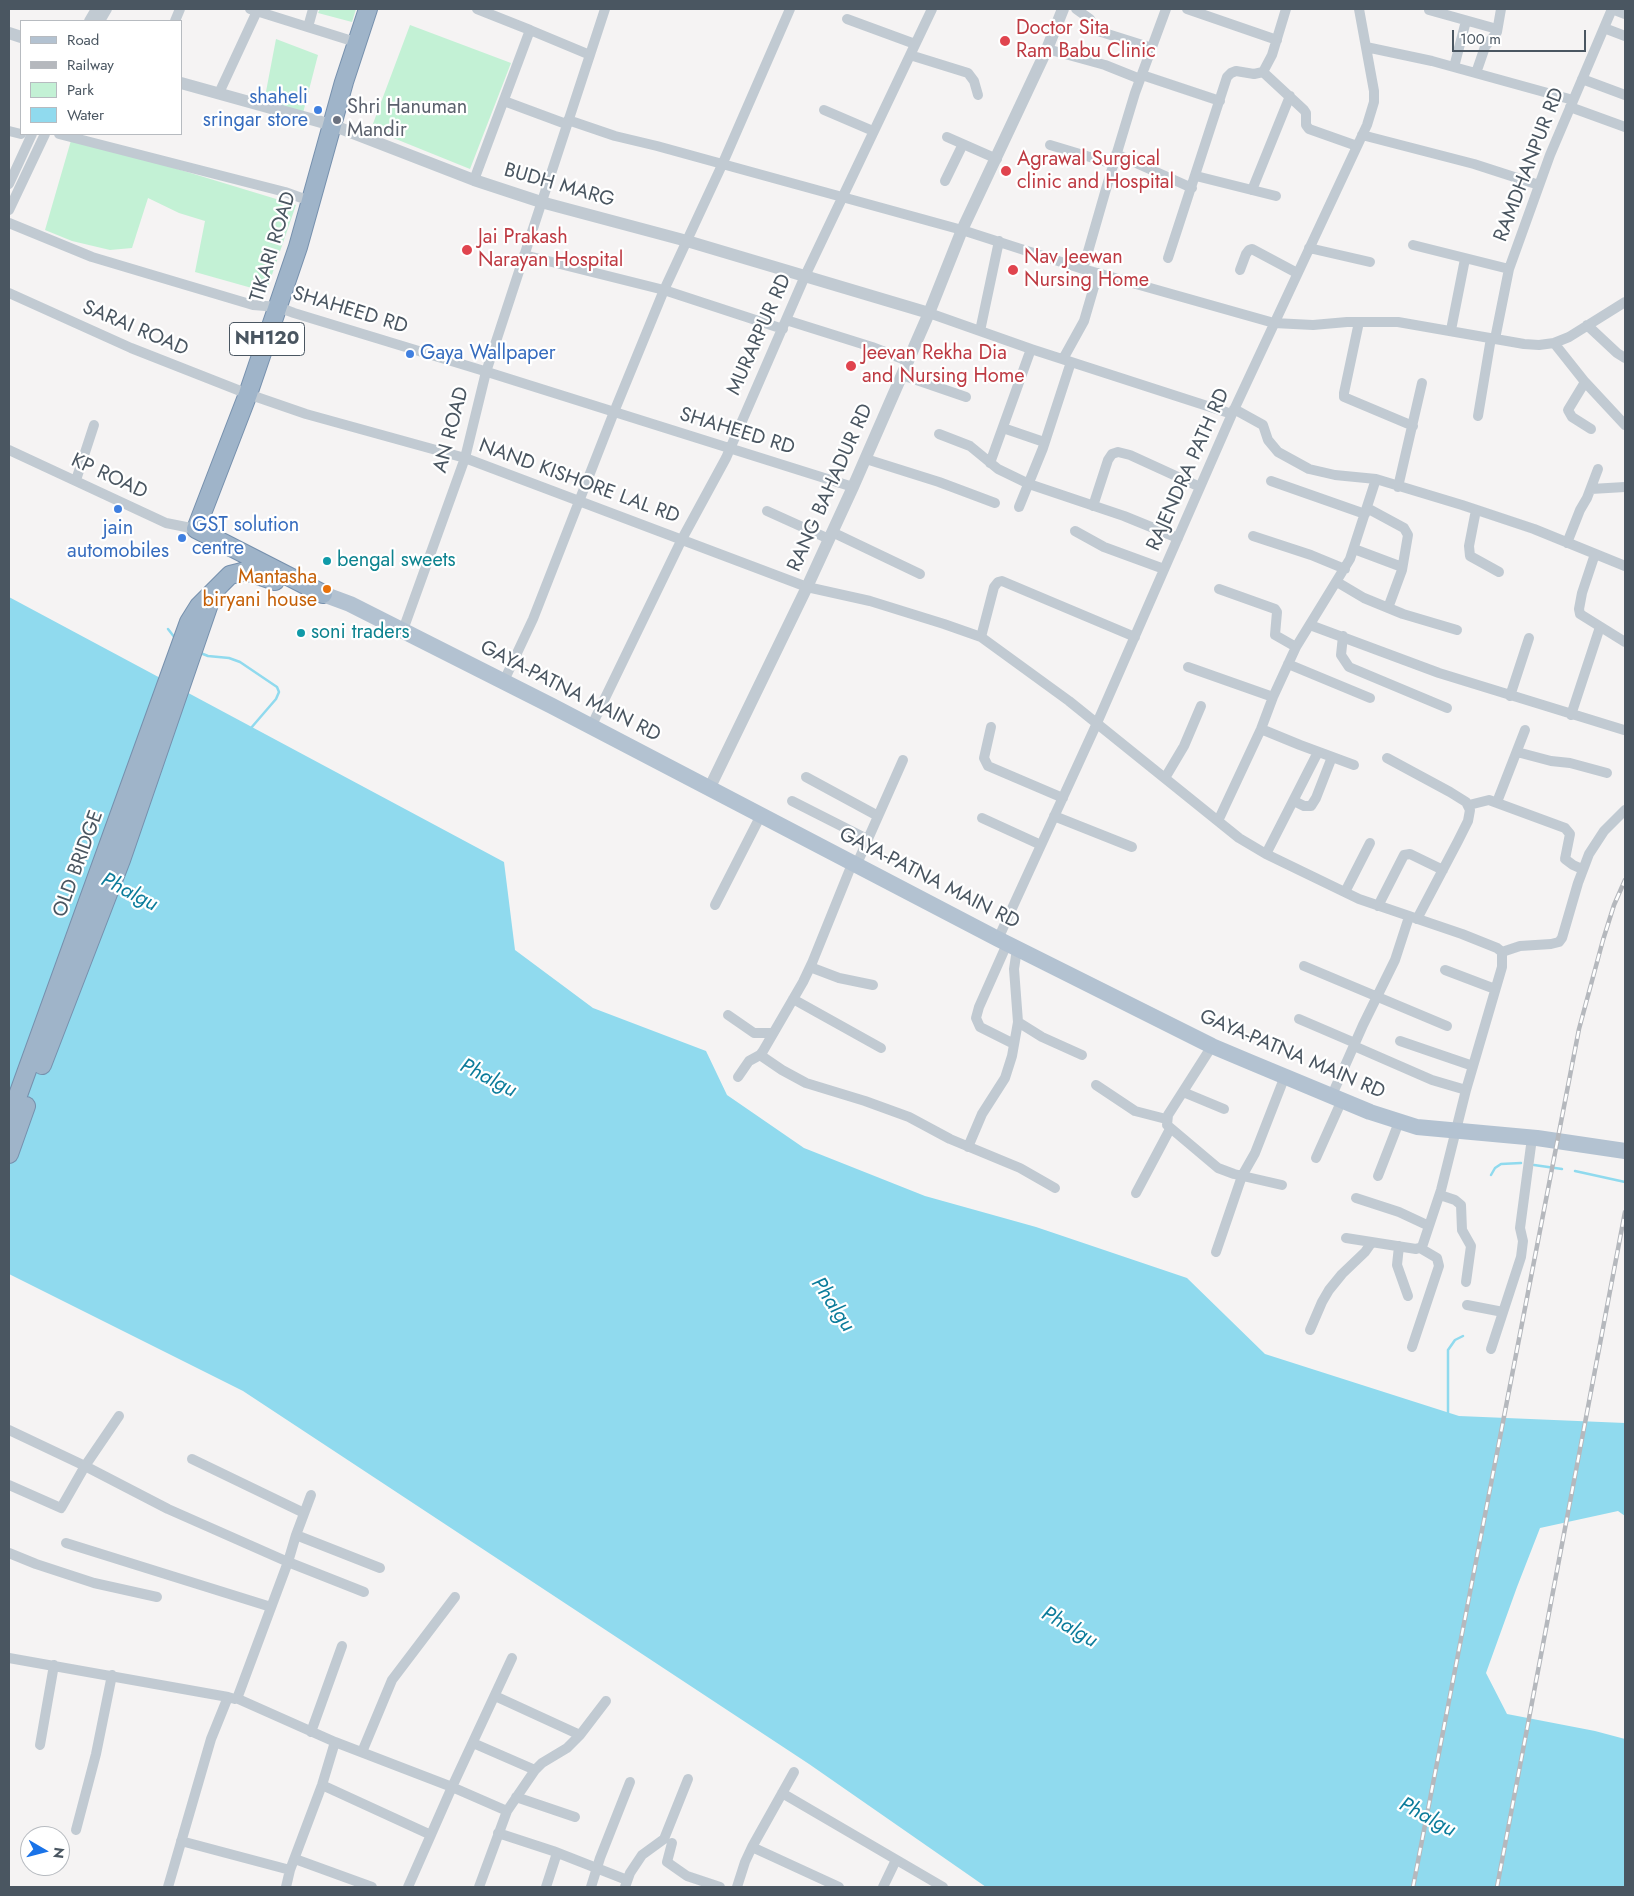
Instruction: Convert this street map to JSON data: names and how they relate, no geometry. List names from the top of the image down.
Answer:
{
  "streets": {
    "highway": ["TIKARI ROAD", "NH120", "OLD BRIDGE"],
    "main road": ["GAYA-PATNA MAIN RD"],
    "street": [
      "RAMDHANPUR RD",
      "BUDH MARG",
      "SHAHEED RD",
      "SARAI ROAD",
      "MURARPUR RD",
      "AN ROAD",
      "RAJENDRA PATH RD",
      "KP ROAD",
      "NAND KISHORE LAL RD",
      "RANG BAHADUR RD"
    ]
  },
  "crossings": [
    ["BUDH MARG", "TIKARI ROAD"],
    ["BUDH MARG", "MURARPUR RD"],
    ["BUDH MARG", "AN ROAD"],
    ["BUDH MARG", "RANG BAHADUR RD"],
    ["TIKARI ROAD", "SHAHEED RD"],
    ["TIKARI ROAD", "SARAI ROAD"],
    ["TIKARI ROAD", "KP ROAD"],
    ["TIKARI ROAD", "NAND KISHORE LAL RD"],
    ["SHAHEED RD", "MURARPUR RD"],
    ["SHAHEED RD", "AN ROAD"],
    ["SHAHEED RD", "RANG BAHADUR RD"],
    ["SARAI ROAD", "NAND KISHORE LAL RD"],
    ["MURARPUR RD", "NAND KISHORE LAL RD"],
    ["MURARPUR RD", "GAYA-PATNA MAIN RD"],
    ["AN ROAD", "NAND KISHORE LAL RD"],
    ["AN ROAD", "GAYA-PATNA MAIN RD"],
    ["RAJENDRA PATH RD", "NAND KISHORE LAL RD"],
    ["RAJENDRA PATH RD", "GAYA-PATNA MAIN RD"],
    ["NAND KISHORE LAL RD", "RANG BAHADUR RD"],
    ["RANG BAHADUR RD", "GAYA-PATNA MAIN RD"]
  ],
  "water": ["Phalgu"],
  "places": [
    "Doctor Sita Ram Babu Clinic",
    "shaheli sringar store",
    "Shri Hanuman Mandir",
    "Agrawal Surgical clinic and Hospital",
    "Jai Prakash Narayan Hospital",
    "Nav Jeewan Nursing Home",
    "Gaya Wallpaper",
    "Jeevan Rekha Dia and Nursing Home",
    "jain automobiles",
    "GST solution centre",
    "bengal sweets",
    "Mantasha biryani house",
    "soni traders"
  ],
  "legend": [
    "Road",
    "Railway",
    "Park",
    "Water"
  ],
  "scale_bar": "100 m",
  "north": "right"
}
